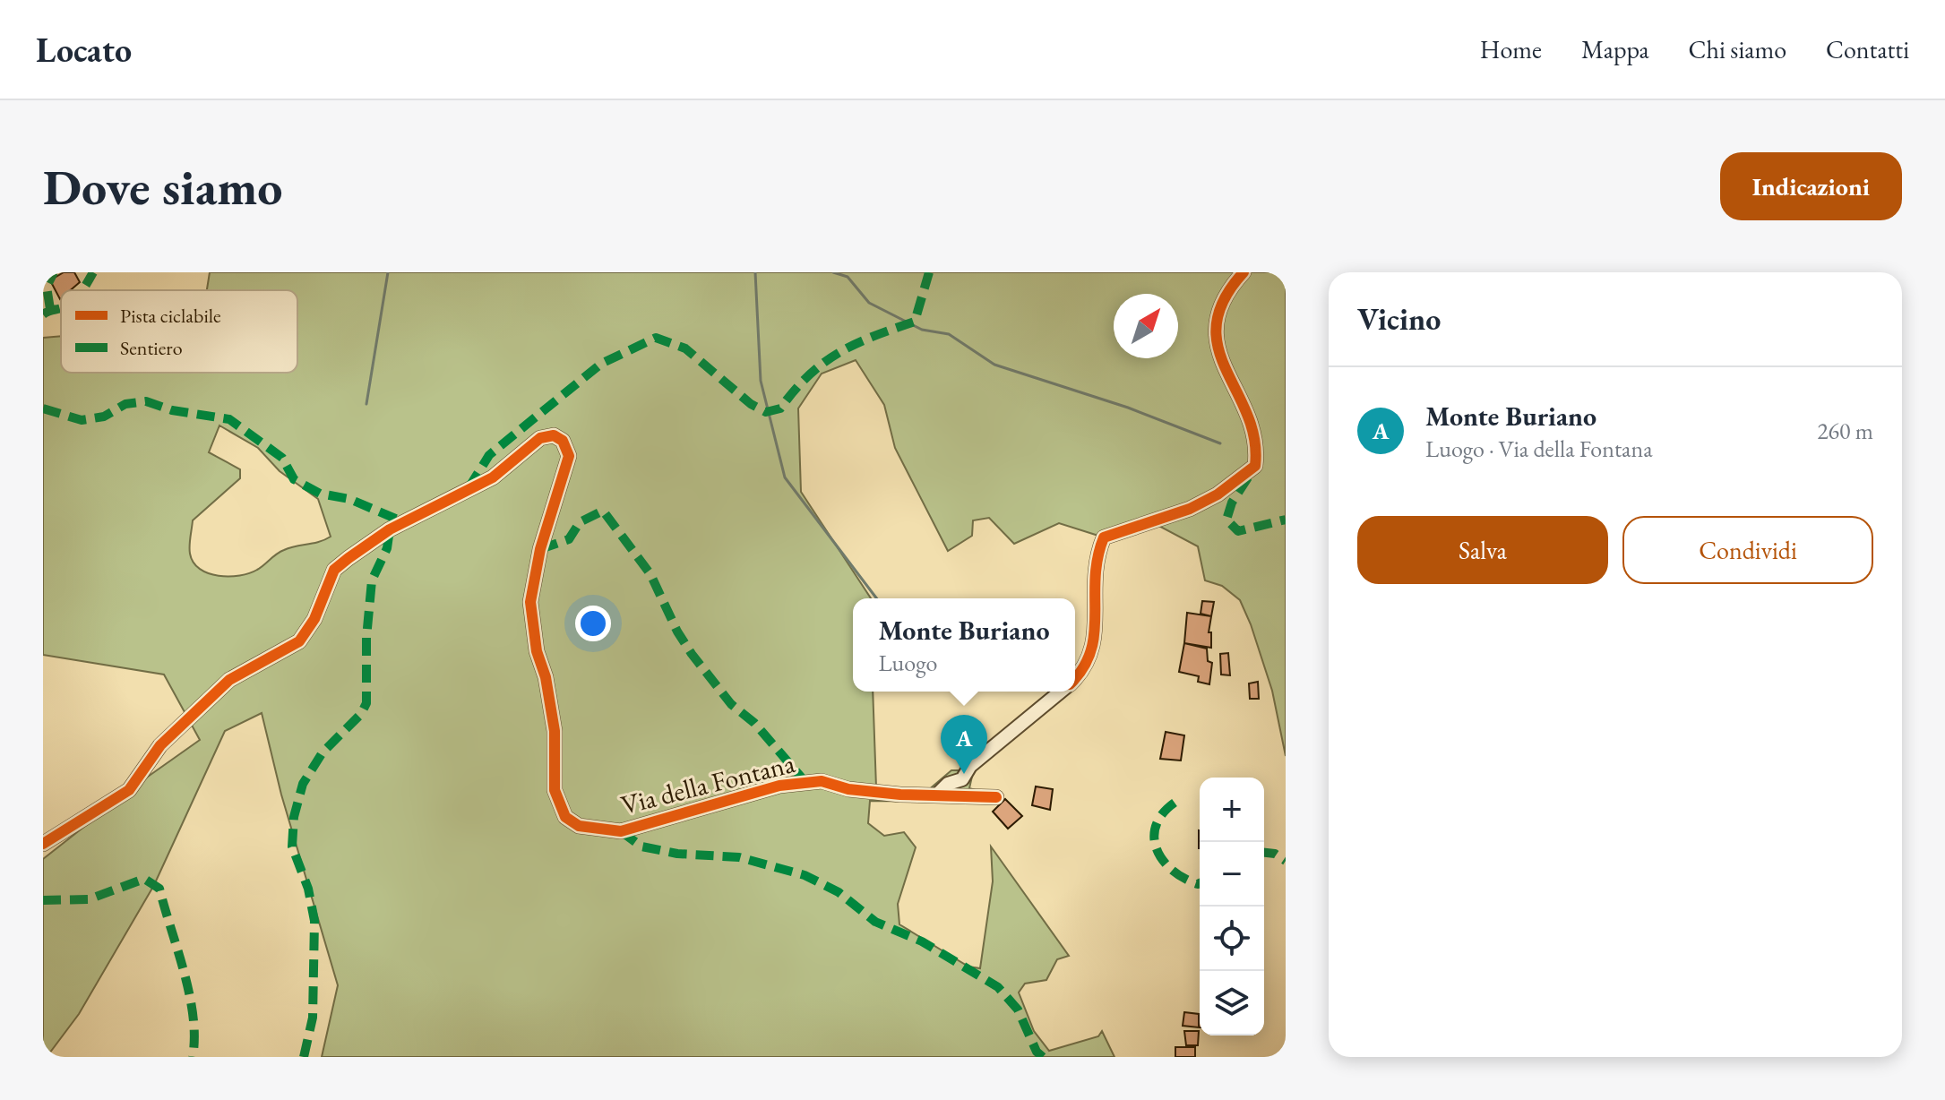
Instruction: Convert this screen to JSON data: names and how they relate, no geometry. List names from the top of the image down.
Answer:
{
  "streets": {
    "street": ["Via della Fontana"]
  },
  "legend": ["Pista ciclabile", "Sentiero"],
  "north": "top right",
  "page": {
    "header": "Locato",
    "nav": [
      "Home",
      "Mappa",
      "Chi siamo",
      "Contatti"
    ],
    "buttons": [
      "Indicazioni",
      ["Salva", "Condividi"]
    ],
    "title": "Dove siamo",
    "heading": "Vicino",
    "list": [
      {
        "mark": "A",
        "name": "Monte Buriano",
        "note": "Luogo · Via della Fontana",
        "value": "260 m"
      }
    ],
    "popup": ["Monte Buriano", "Luogo"],
    "pins": "A",
    "map_buttons": ["+", "−"]
  }
}
